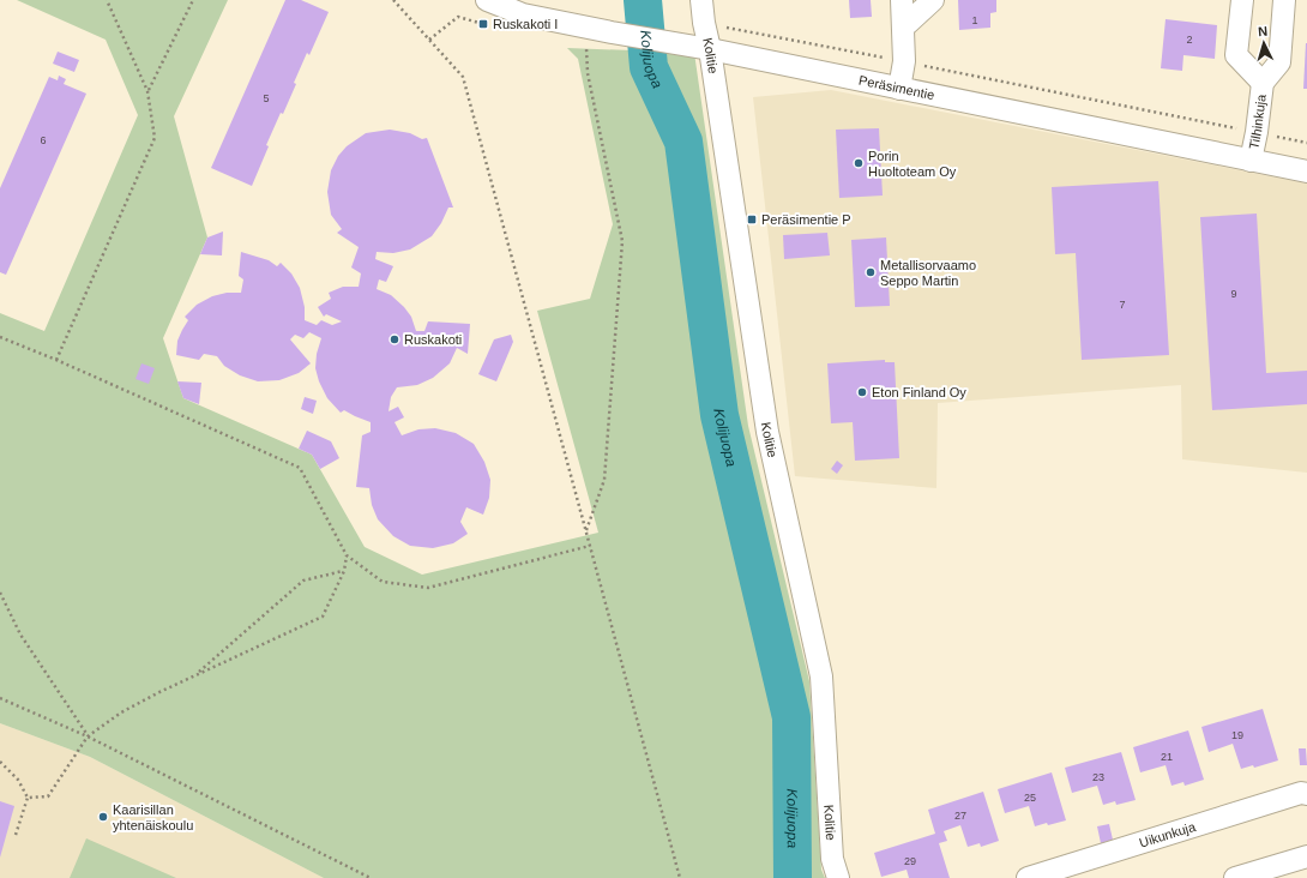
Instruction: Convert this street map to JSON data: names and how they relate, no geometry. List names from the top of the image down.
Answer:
{
  "streets": {
    "street": [
      "Kolitie",
      "Peräsimentie",
      "Tilhinkuja",
      "Uikunkuja"
    ]
  },
  "crossings": [
    ["Kolitie", "Peräsimentie"],
    ["Peräsimentie", "Tilhinkuja"]
  ],
  "water": ["Kolijuopa"],
  "places": {
    "transit": ["Ruskakoti I", "Peräsimentie P"],
    "other": [
      "Porin Huoltoteam Oy",
      "Metallisorvaamo Seppo Martin",
      "Ruskakoti",
      "Eton Finland Oy",
      "Kaarisillan yhtenäiskoulu"
    ]
  },
  "house_numbers": [
    "1",
    "2",
    "5",
    "6",
    "9",
    "7",
    "19",
    "21",
    "23",
    "25",
    "27",
    "29"
  ],
  "north": "top"
}
